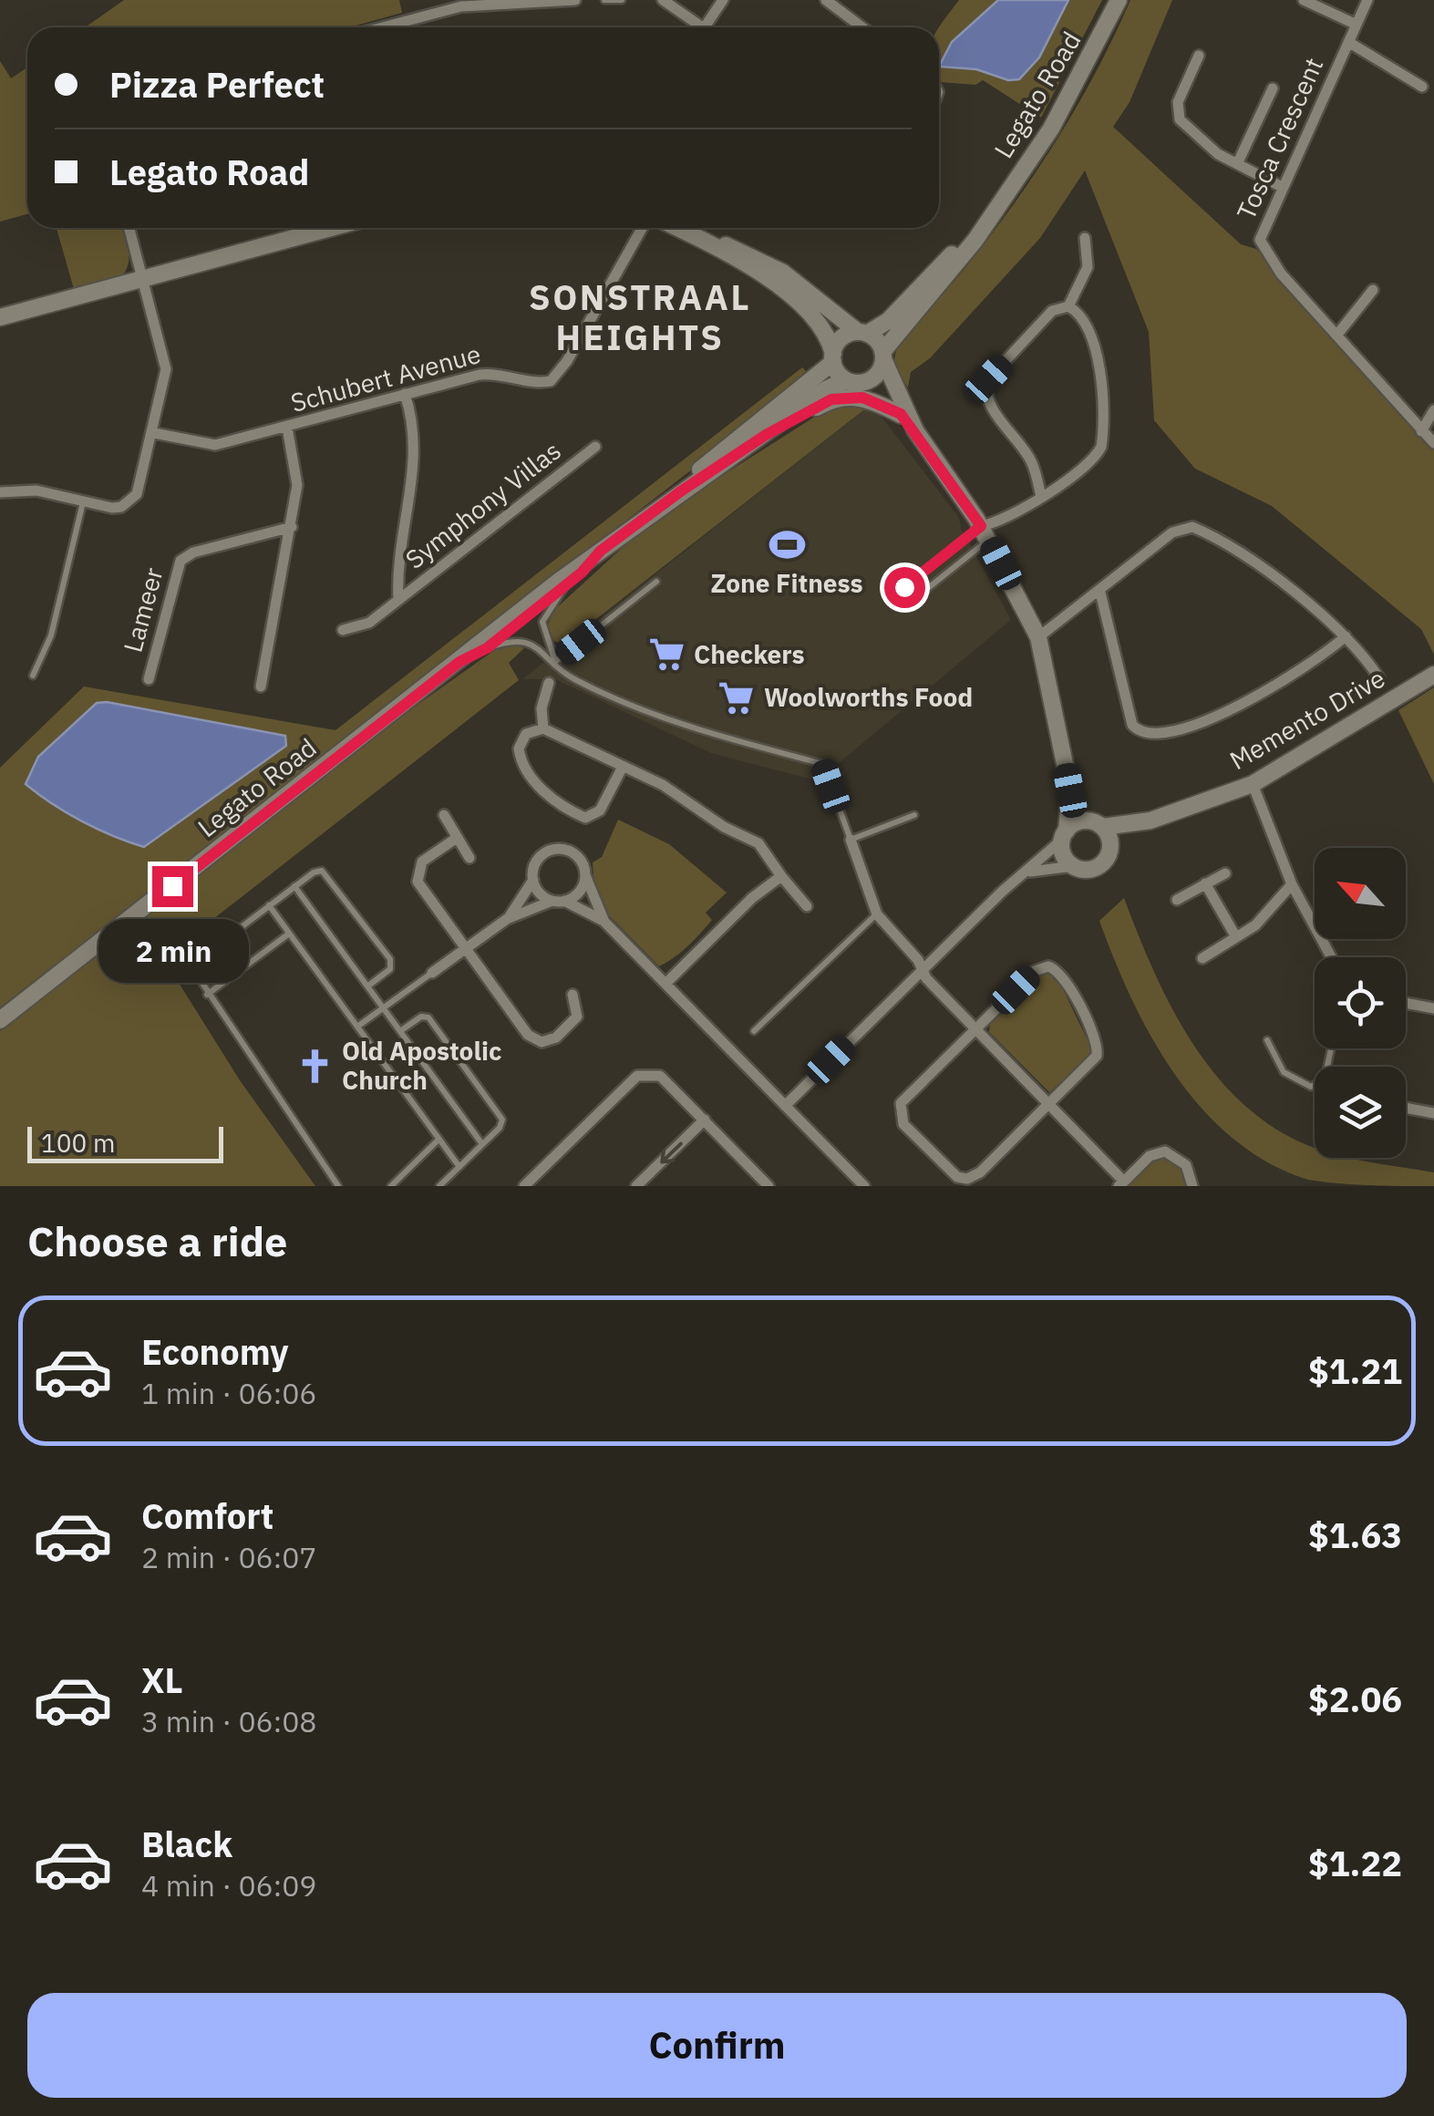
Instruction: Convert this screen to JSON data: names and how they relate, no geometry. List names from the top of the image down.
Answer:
{
  "streets": {
    "street": [
      "Legato Road",
      "Tosca Crescent",
      "Schubert Avenue",
      "Symphony Villas",
      "Lameer",
      "Memento Drive"
    ]
  },
  "crossings": [
    ["Schubert Avenue", "Symphony Villas"]
  ],
  "districts": ["SONSTRAAL HEIGHTS"],
  "places": {
    "sports": ["Zone Fitness"],
    "supermarket": ["Checkers", "Woolworths Food"],
    "church": ["Old Apostolic Church"]
  },
  "scale_bar": "100 m",
  "north": "top left",
  "page": {
    "banner": ["Pizza Perfect", "Legato Road"],
    "bubble": "2 min",
    "scale": "100 m",
    "heading": "Choose a ride",
    "list": [
      {
        "name": "Economy",
        "note": "1 min · 06:06",
        "value": "$1.21"
      },
      {
        "name": "Comfort",
        "note": "2 min · 06:07",
        "value": "$1.63"
      },
      {
        "name": "XL",
        "note": "3 min · 06:08",
        "value": "$2.06"
      },
      {
        "name": "Black",
        "note": "4 min · 06:09",
        "value": "$1.22"
      }
    ],
    "buttons": "Confirm"
  }
}
